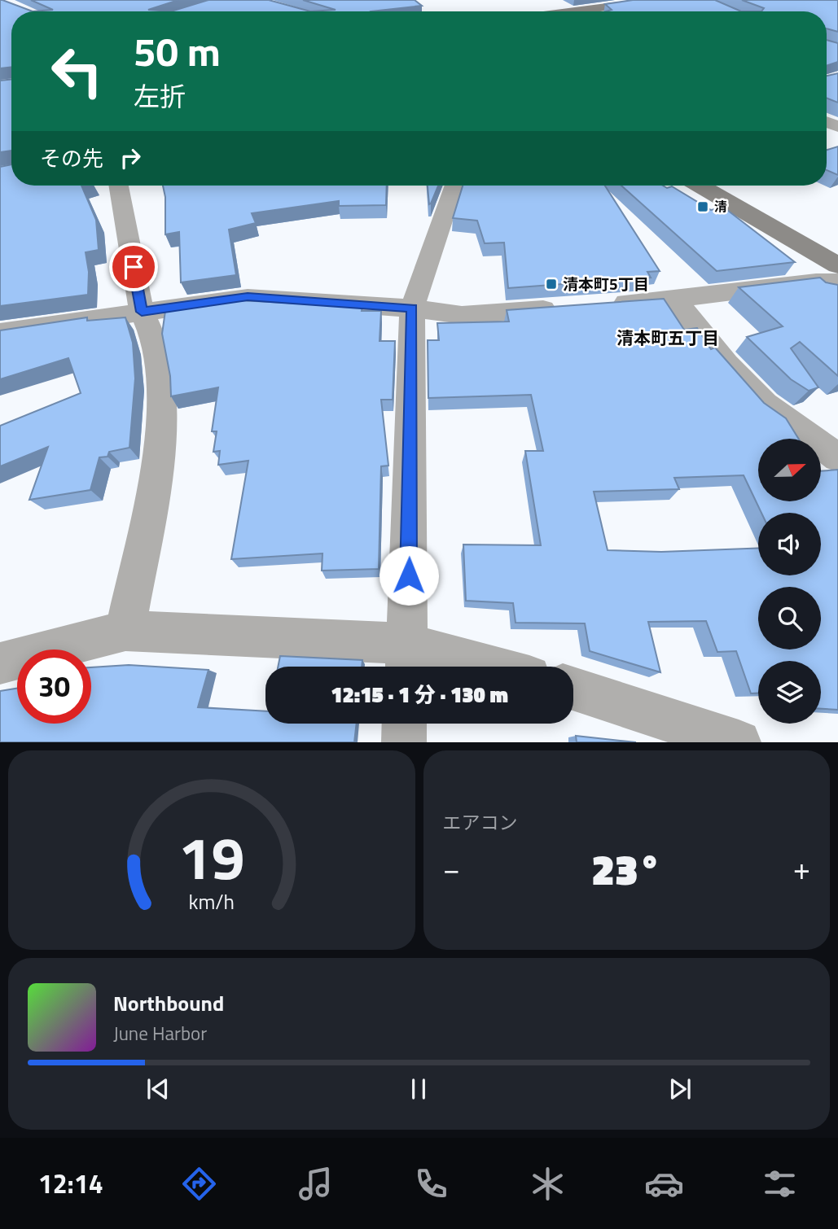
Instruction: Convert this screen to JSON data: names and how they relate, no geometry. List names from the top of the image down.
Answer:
{
  "districts": ["清本町五丁目"],
  "places": {
    "transit": ["清", "清本町5丁目"]
  },
  "north": "right",
  "page": {
    "turn": ["50 m", "左折"],
    "then": "その先",
    "limit": "30",
    "trip": "12:15 · 1 分 · 130 m",
    "tile": "エアコン",
    "heat": ["−", "23°", "+"],
    "song": ["Northbound", "June Harbor"],
    "tabs": "12:14",
    "gauge": ["19", "km/h"]
  }
}
